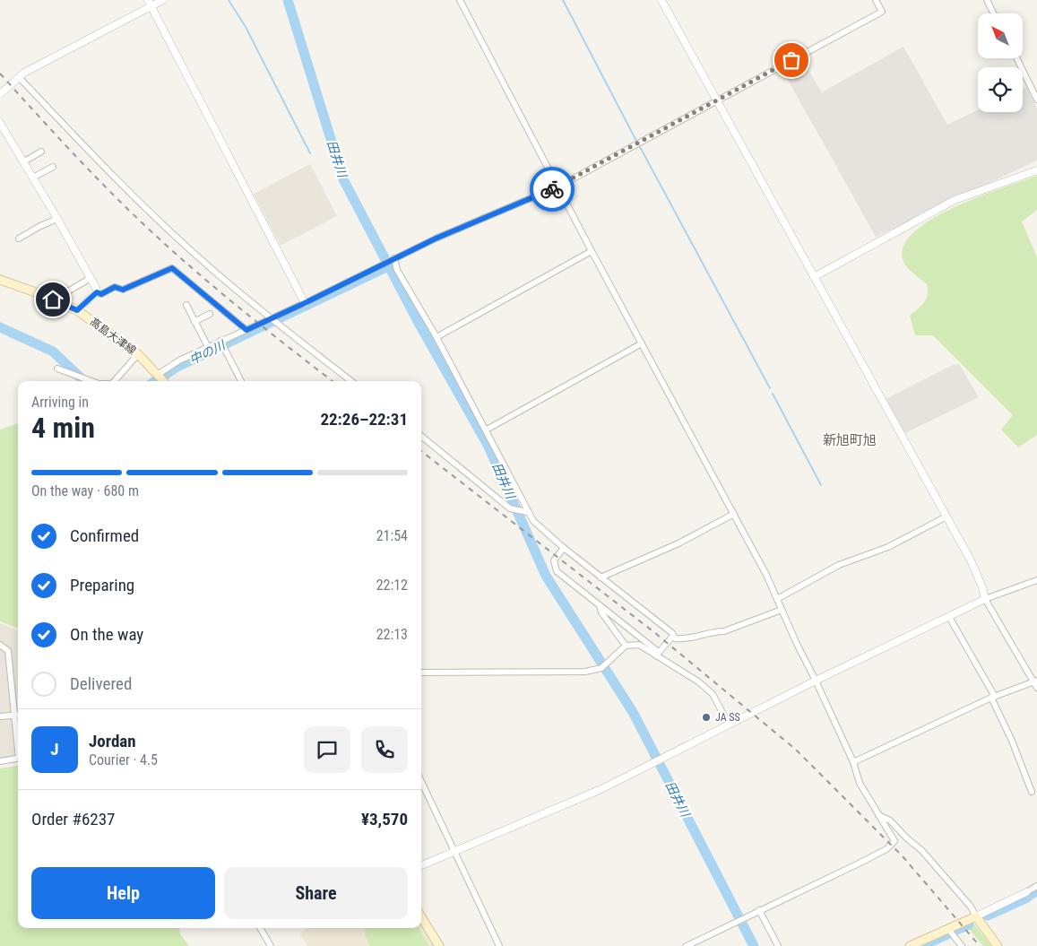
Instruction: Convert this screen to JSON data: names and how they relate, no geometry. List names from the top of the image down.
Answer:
{
  "streets": {
    "main road": ["高島大津線"]
  },
  "districts": ["新旭町旭"],
  "water": ["田井川", "中の川"],
  "places": ["JA SS"],
  "north": "top left",
  "page": {
    "heading": ["4 min", "Arriving in", "22:26–22:31"],
    "panel": [
      "Jordan",
      "Courier · 4.5",
      "Order #6237",
      "¥3,570"
    ],
    "bar": "On the way · 680 m",
    "list": [
      ["Confirmed", "21:54"],
      ["Preparing", "22:12"],
      ["On the way", "22:13"],
      "Delivered"
    ],
    "round": "J",
    "buttons": ["Help", "Share"]
  }
}
